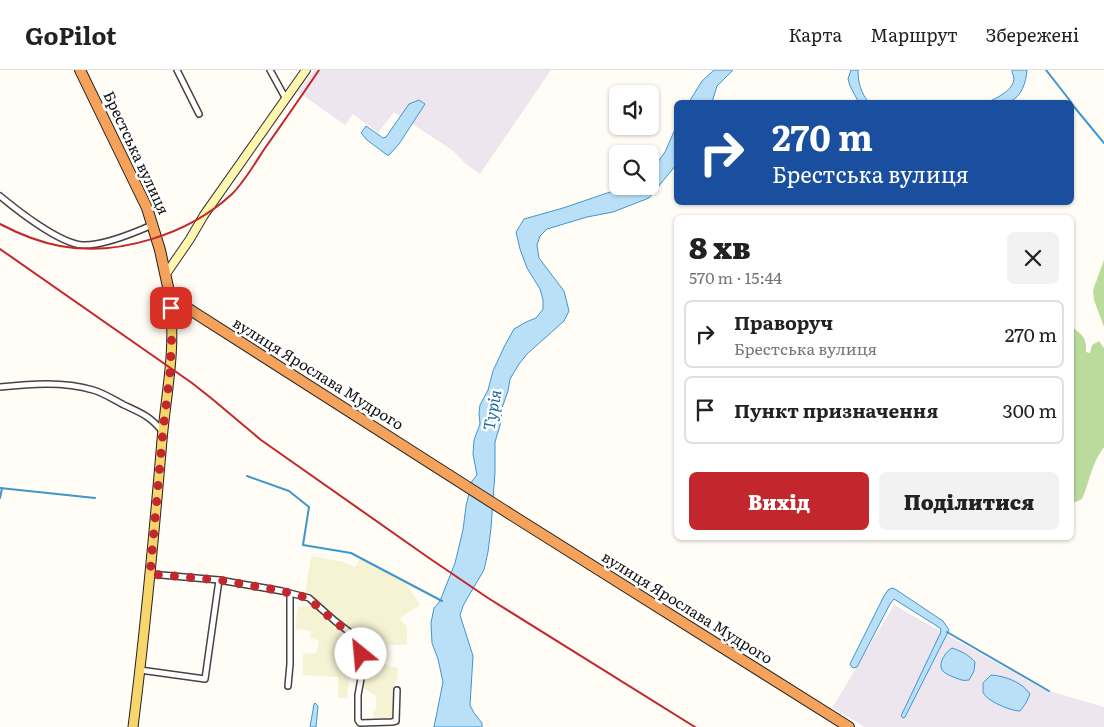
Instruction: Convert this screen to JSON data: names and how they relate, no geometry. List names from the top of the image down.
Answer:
{
  "streets": {
    "highway": ["Брестська вулиця", "вулиця Ярослава Мудрого"]
  },
  "crossings": [
    ["Брестська вулиця", "вулиця Ярослава Мудрого"]
  ],
  "water": ["Турія"],
  "page": {
    "header": "GoPilot",
    "nav": ["Карта", "Маршрут", "Збережені"],
    "turn": ["270 m", "Брестська вулиця"],
    "heading": ["8 хв", "570 m · 15:44"],
    "list": [
      {
        "name": "Праворуч",
        "note": "Брестська вулиця",
        "value": "270 m"
      },
      {
        "name": "Пункт призначення",
        "value": "300 m"
      }
    ],
    "buttons": ["Вихід", "Поділитися"]
  }
}
